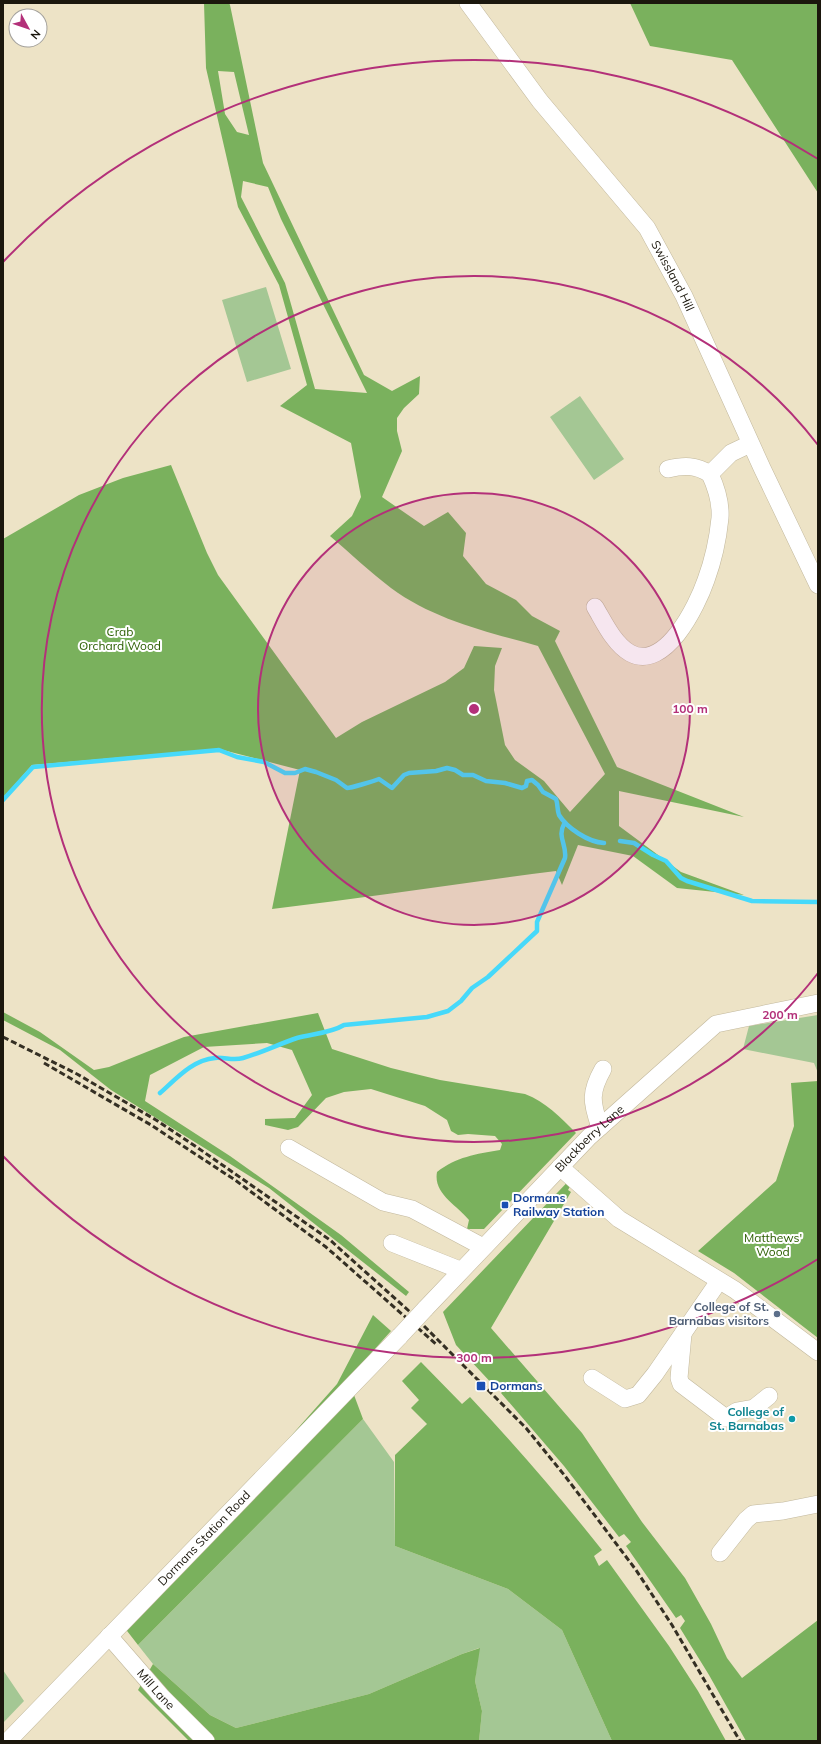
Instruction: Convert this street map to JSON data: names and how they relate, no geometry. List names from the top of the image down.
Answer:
{
  "streets": {
    "street": [
      "Swissland Hill",
      "Blackberry Lane",
      "Dormans Station Road",
      "Mill Lane"
    ]
  },
  "crossings": [
    ["Blackberry Lane", "Dormans Station Road"],
    ["Dormans Station Road", "Mill Lane"]
  ],
  "parks": ["Crab Orchard Wood", "Matthews' Wood"],
  "places": {
    "transit": ["Dormans Railway Station", "Dormans"],
    "other": ["College of St. Barnabas visitors", "College of St. Barnabas"]
  },
  "north": "bottom right",
  "rings": ["100 m", "200 m", "300 m"]
}
